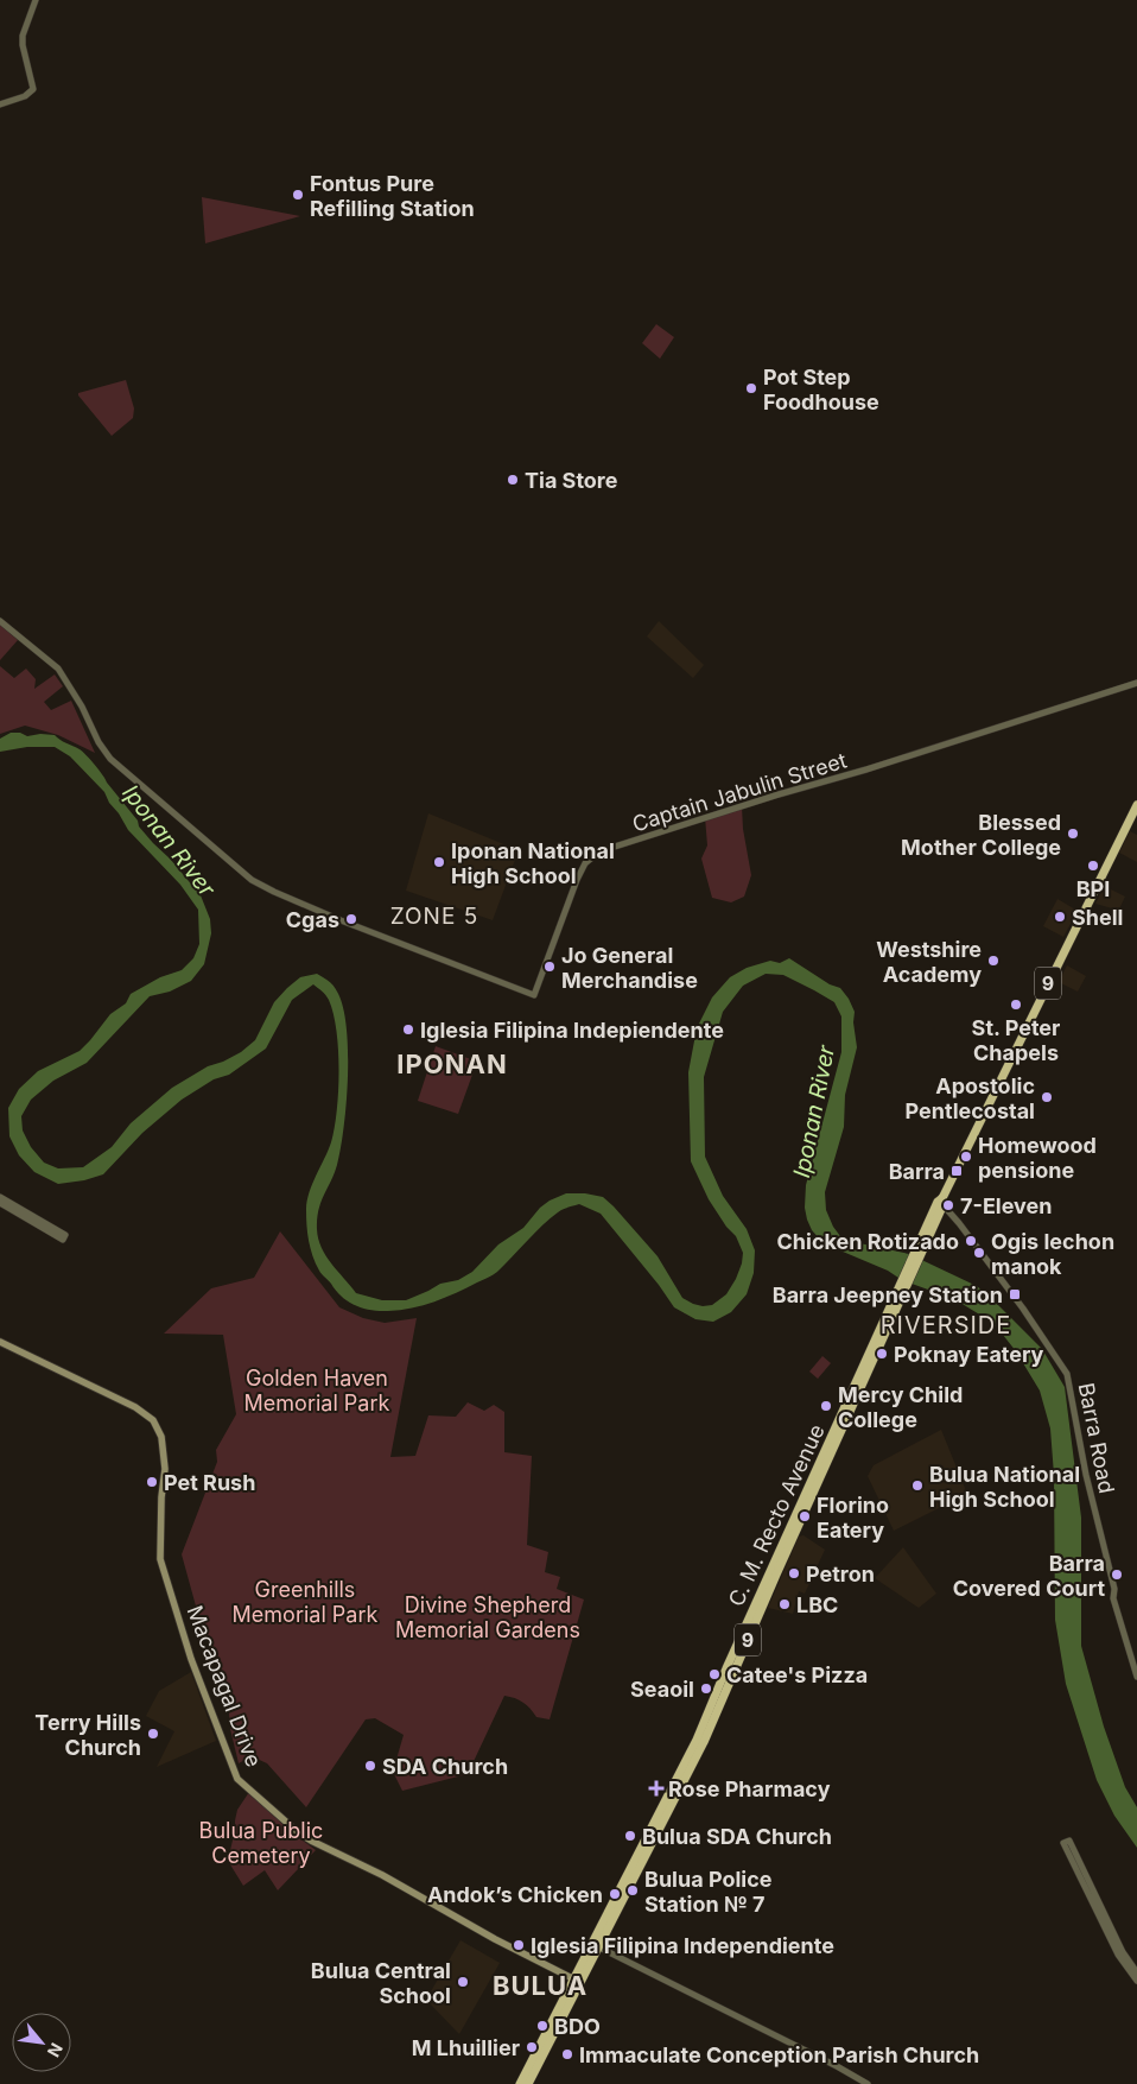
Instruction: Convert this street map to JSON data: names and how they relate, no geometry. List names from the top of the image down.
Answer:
{
  "streets": {
    "highway": ["9", "C. M. Recto Avenue"],
    "main road": ["Macapagal Drive"],
    "street": ["Captain Jabulin Street", "Barra Road"]
  },
  "crossings": [
    ["9", "Barra Road"],
    ["9", "C. M. Recto Avenue"],
    ["Barra Road", "C. M. Recto Avenue"],
    ["C. M. Recto Avenue", "Macapagal Drive"]
  ],
  "districts": [
    "ZONE 5",
    "IPONAN",
    "RIVERSIDE",
    "BULUA"
  ],
  "water": ["Iponan River"],
  "parks": [
    "Golden Haven Memorial Park",
    "Greenhills Memorial Park",
    "Divine Shepherd Memorial Gardens",
    "Bulua Public Cemetery"
  ],
  "places": {
    "other": [
      "Fontus Pure Refilling Station",
      "Pot Step Foodhouse",
      "Tia Store",
      "Blessed Mother College",
      "Iponan National High School",
      "BPI",
      "Shell",
      "Cgas",
      "Westshire Academy",
      "Jo General Merchandise",
      "St. Peter Chapels",
      "Iglesia Filipina Indepiendente",
      "Apostolic Pentlecostal",
      "Homewood pensione",
      "7-Eleven",
      "Chicken Rotizado",
      "Ogis lechon manok",
      "Poknay Eatery",
      "Mercy Child College",
      "Pet Rush",
      "Bulua National High School",
      "Florino Eatery",
      "Petron",
      "Barra Covered Court",
      "LBC",
      "Catee's Pizza",
      "Seaoil",
      "Terry Hills Church",
      "SDA Church",
      "Bulua SDA Church",
      "Bulua Police Station № 7",
      "Andok’s Chicken",
      "Iglesia Filipina Independiente",
      "Bulua Central School",
      "BDO",
      "M Lhuillier",
      "Immaculate Conception Parish Church"
    ],
    "transit": ["Barra", "Barra Jeepney Station"],
    "health": ["Rose Pharmacy"]
  },
  "north": "bottom right"
}
